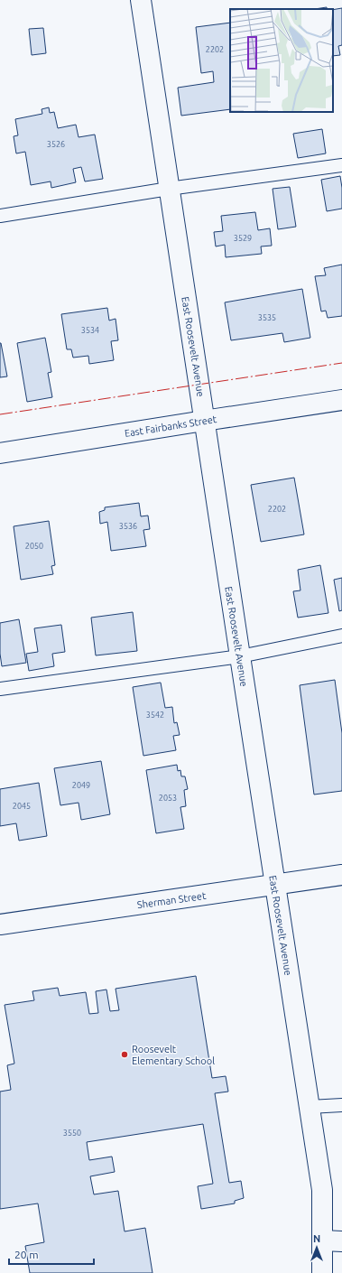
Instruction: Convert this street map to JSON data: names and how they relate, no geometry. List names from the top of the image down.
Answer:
{
  "streets": {
    "street": ["East Roosevelt Avenue", "East Fairbanks Street", "Sherman Street"]
  },
  "crossings": [
    ["East Roosevelt Avenue", "East Fairbanks Street"],
    ["East Roosevelt Avenue", "Sherman Street"]
  ],
  "places": ["Roosevelt Elementary School"],
  "house_numbers": [
    "2202",
    "3526",
    "3529",
    "3535",
    "3534",
    "2202",
    "3536",
    "2050",
    "3542",
    "2049",
    "2053",
    "2045",
    "3550"
  ],
  "scale_bar": "20 m",
  "north": "top"
}
